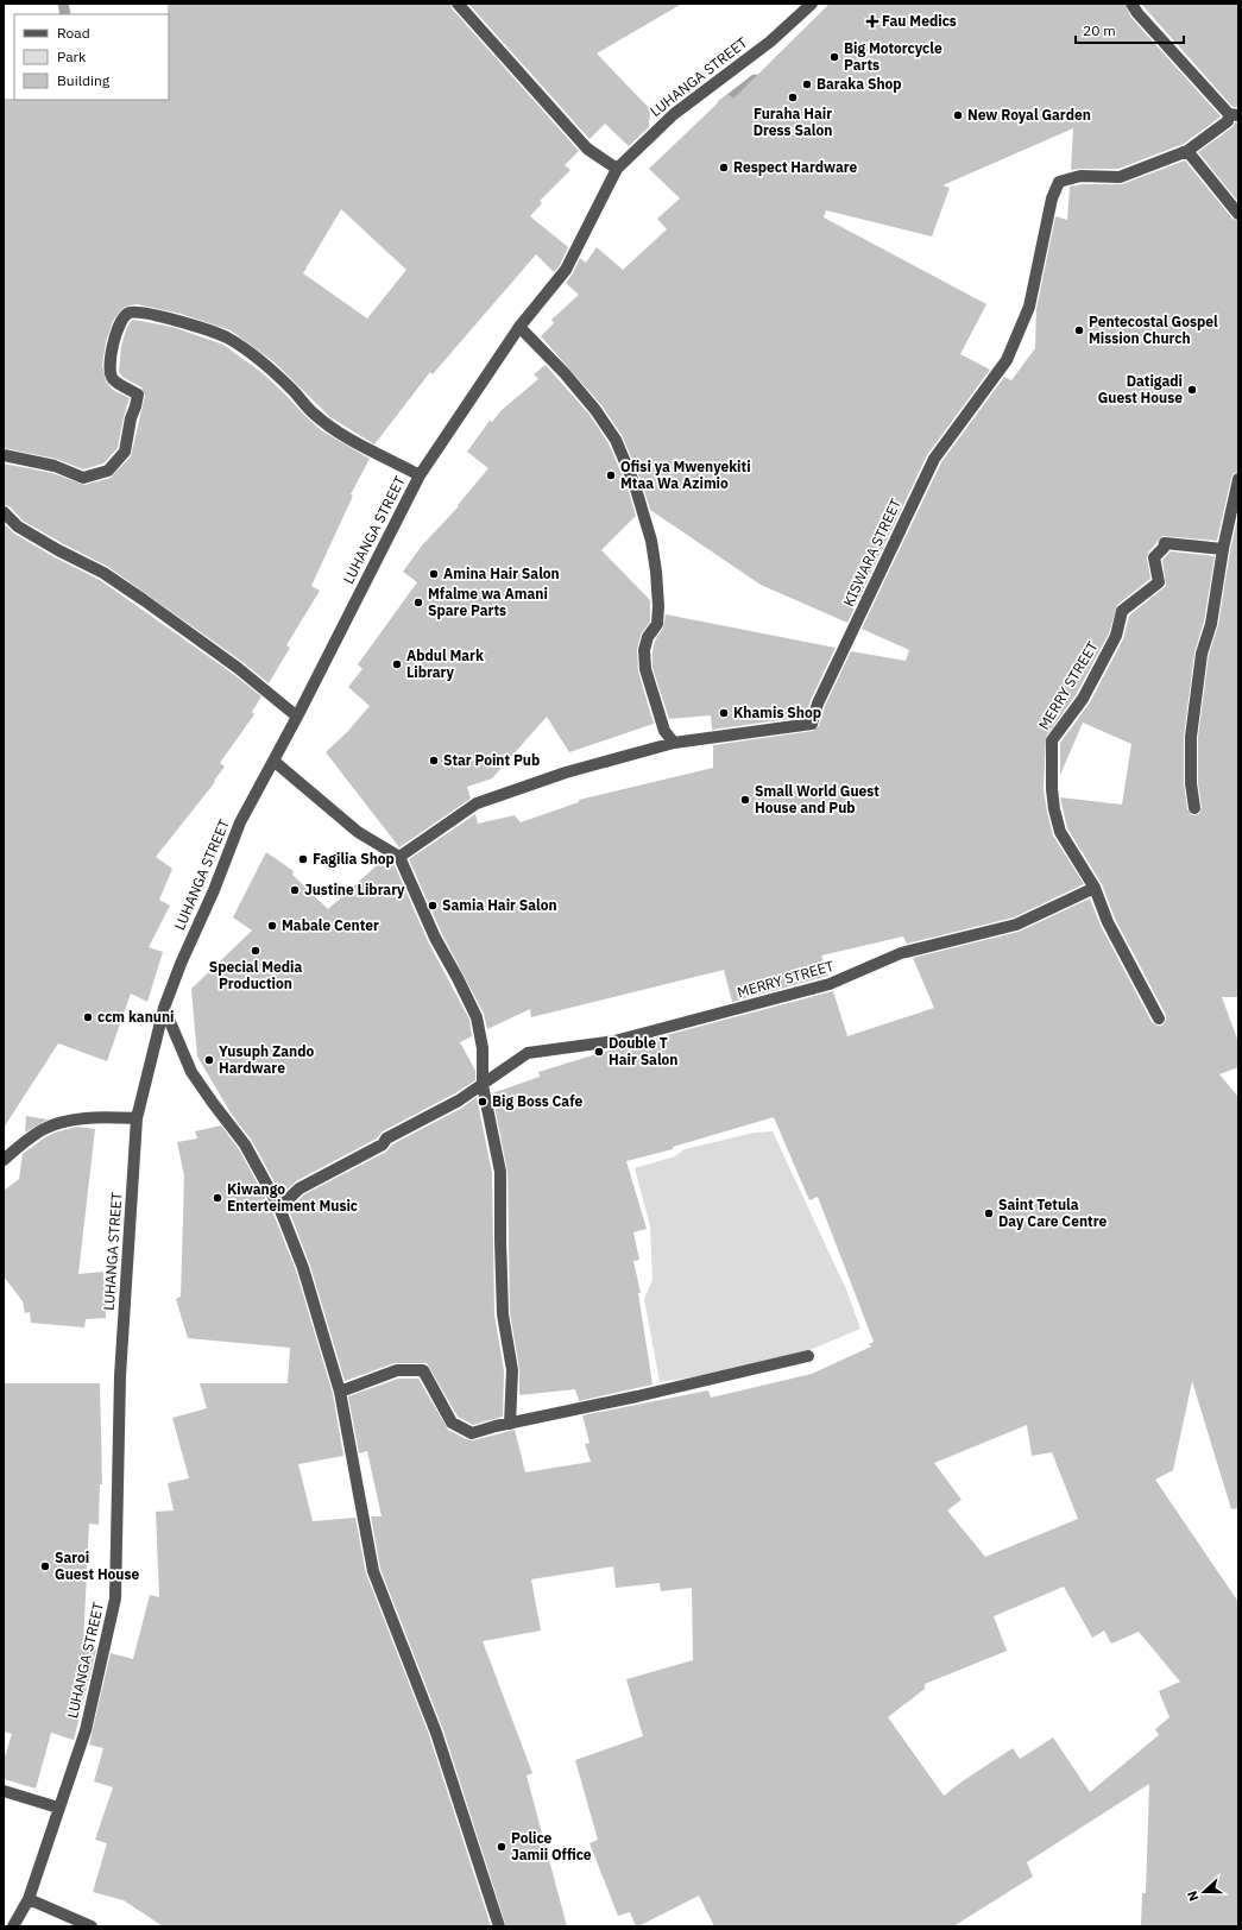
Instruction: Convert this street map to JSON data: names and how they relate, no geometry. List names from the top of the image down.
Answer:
{
  "streets": {
    "street": ["LUHANGA STREET", "KISWARA STREET", "MERRY STREET"]
  },
  "places": {
    "health": ["Fau Medics"],
    "other": [
      "Big Motorcycle Parts",
      "Baraka Shop",
      "Furaha Hair Dress Salon",
      "New Royal Garden",
      "Respect Hardware",
      "Pentecostal Gospel Mission Church",
      "Datigadi Guest House",
      "Ofisi ya Mwenyekiti Mtaa Wa Azimio",
      "Amina Hair Salon",
      "Mfalme wa Amani Spare Parts",
      "Abdul Mark Library",
      "Khamis Shop",
      "Star Point Pub",
      "Small World Guest House and Pub",
      "Fagilia Shop",
      "Justine Library",
      "Samia Hair Salon",
      "Mabale Center",
      "Special Media Production",
      "ccm kanuni",
      "Double T Hair Salon",
      "Yusuph Zando Hardware",
      "Big Boss Cafe",
      "Kiwango Enterteiment Music",
      "Saint Tetula Day Care Centre",
      "Saroi Guest House",
      "Police Jamii Office"
    ]
  },
  "legend": ["Road", "Park", "Building"],
  "scale_bar": "20 m",
  "north": "left"
}
